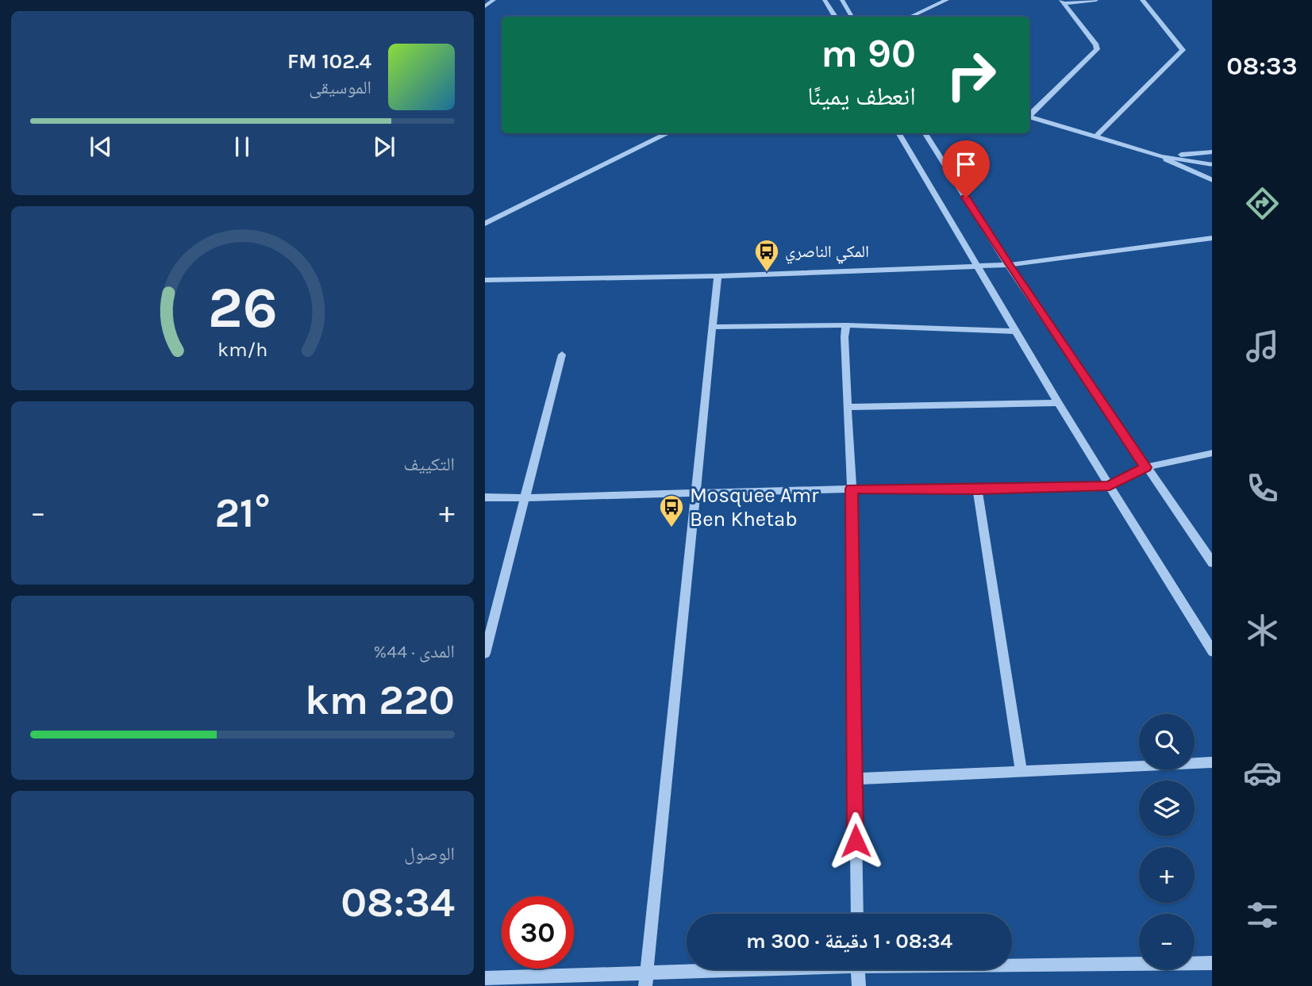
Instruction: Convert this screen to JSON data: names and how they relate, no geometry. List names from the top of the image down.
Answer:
{
  "places": {
    "bus stop": ["المكي الناصري", "Mosquee Amr Ben Khetab"]
  },
  "page": {
    "tabs": "08:33",
    "turn": ["90 m", "انعطف يمينًا"],
    "song": ["102.4 FM", "الموسيقى"],
    "tile": [
      "التكييف",
      ["المدى · 44%", "220 km"],
      ["الوصول", "08:34"]
    ],
    "heat": ["−", "21°", "+"],
    "map_buttons": ["+", "−"],
    "limit": "30",
    "trip": "08:34 · 1 دقيقة · 300 m",
    "gauge": ["26", "km/h"]
  }
}
